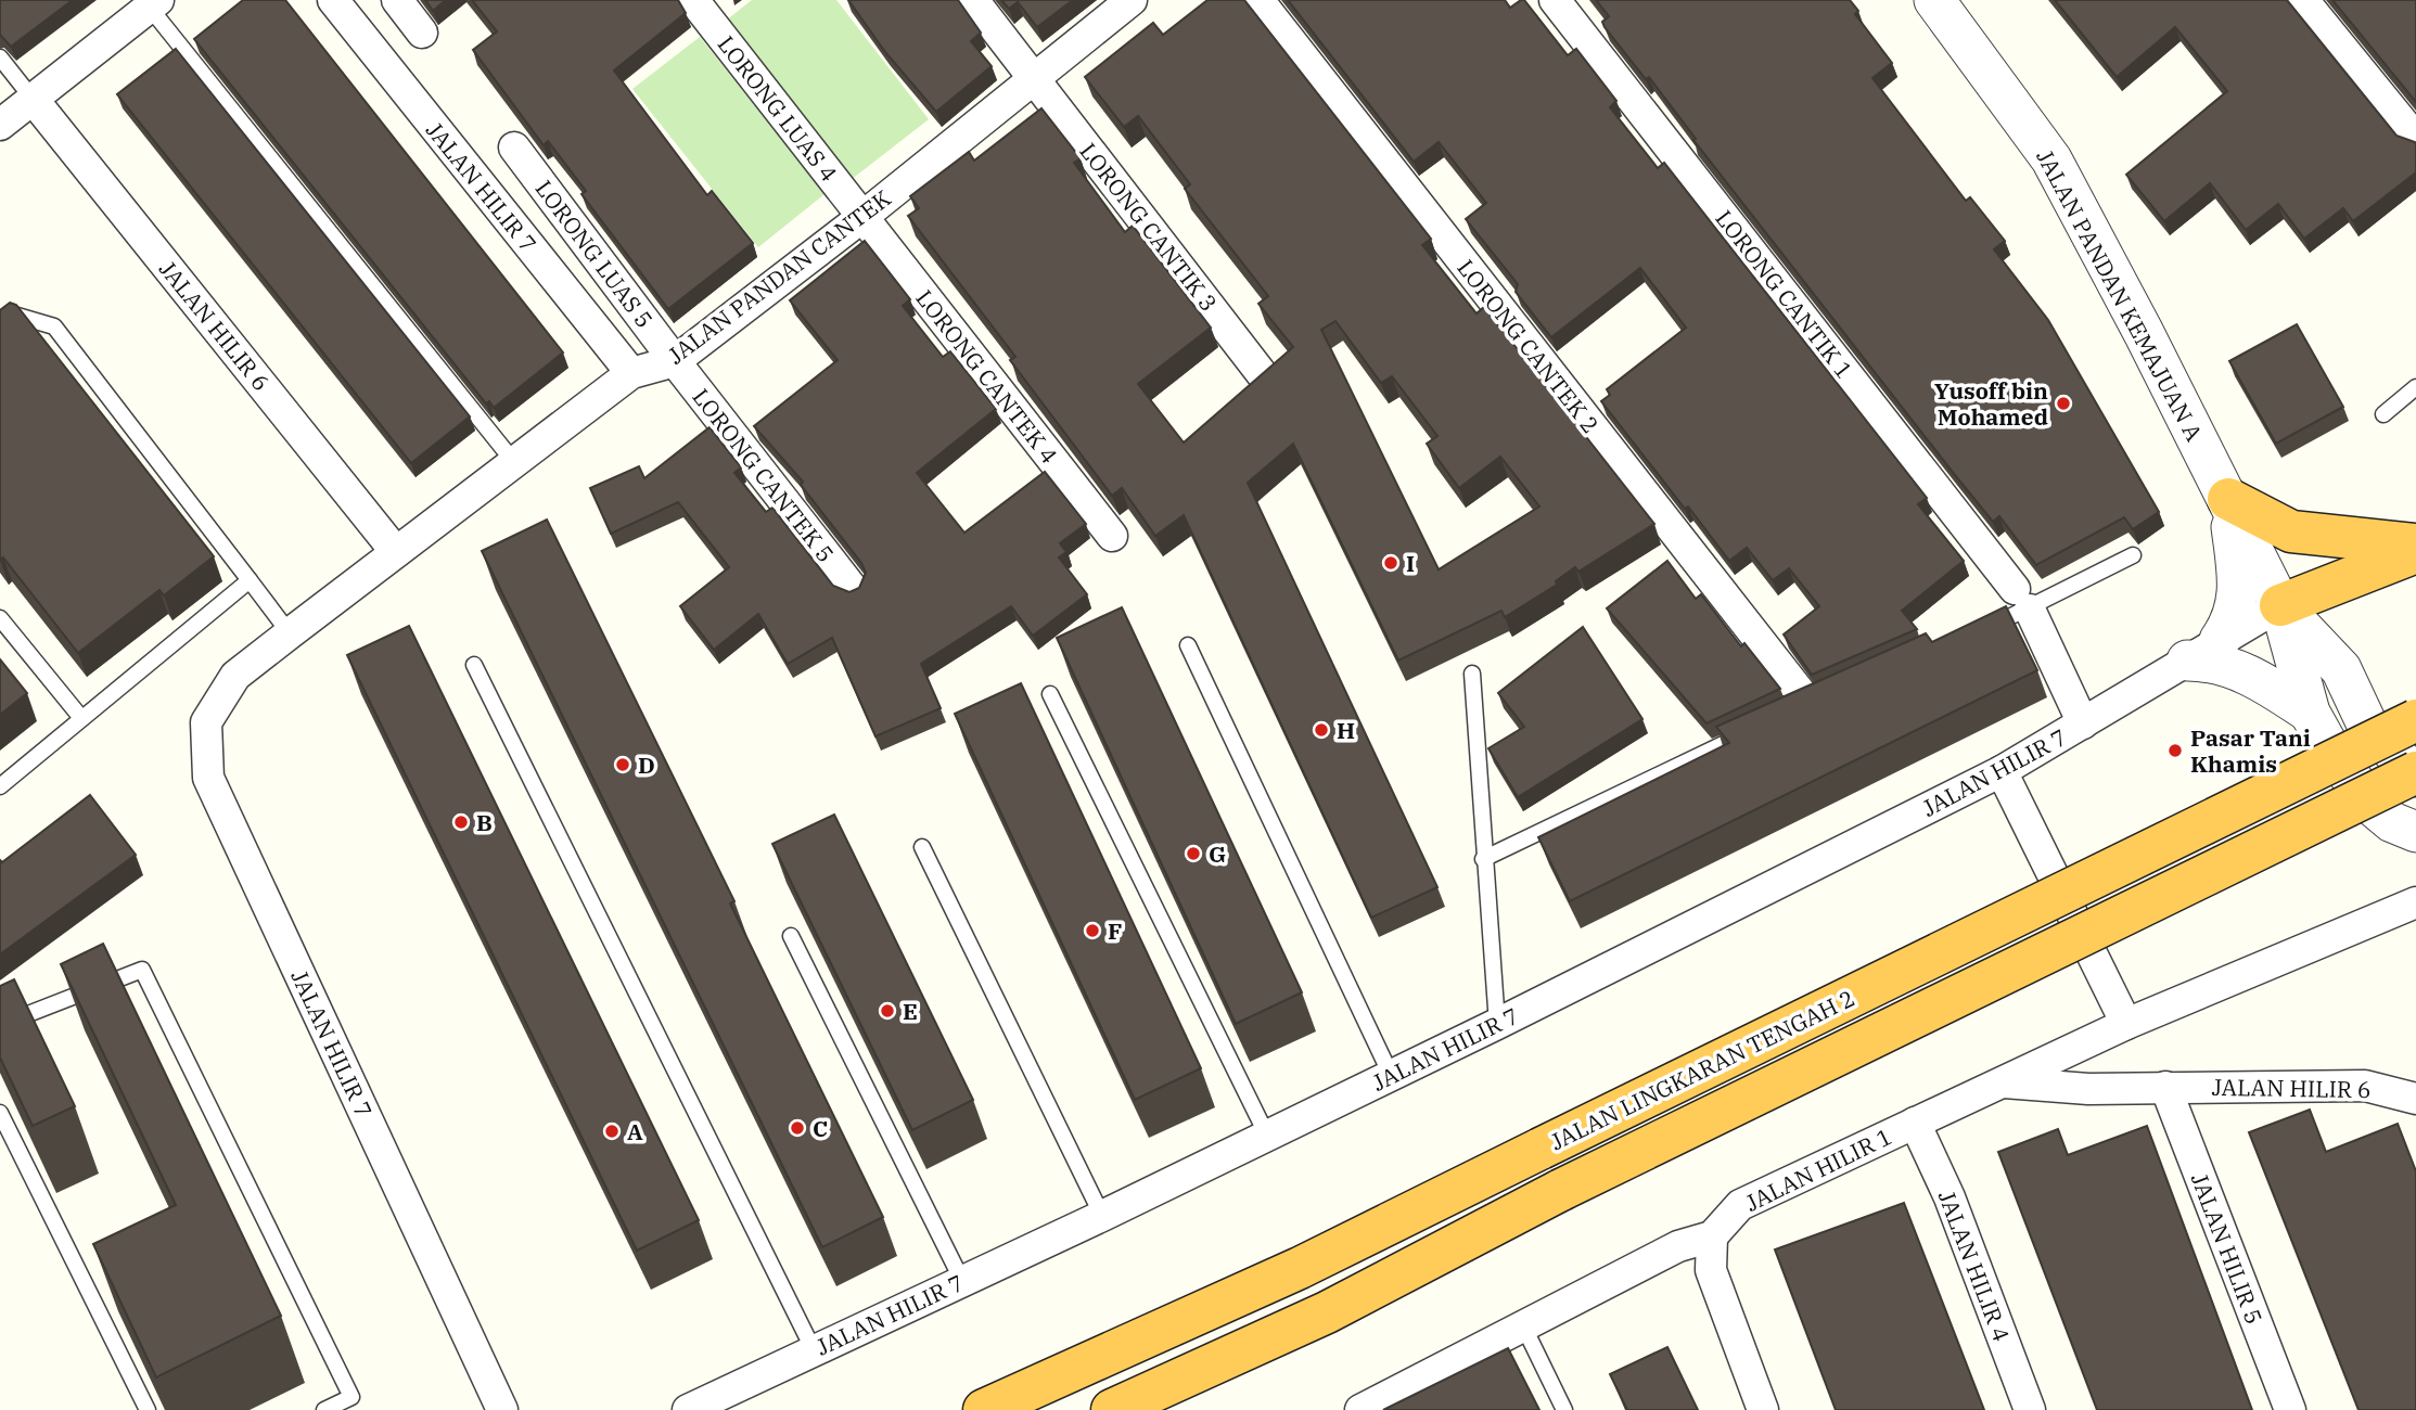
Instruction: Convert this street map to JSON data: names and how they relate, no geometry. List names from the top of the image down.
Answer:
{
  "streets": {
    "highway": ["JALAN LINGKARAN TENGAH 2"],
    "street": [
      "LORONG LUAS 4",
      "JALAN HILIR 7",
      "LORONG CANTIK 3",
      "LORONG LUAS 5",
      "JALAN PANDAN CANTEK",
      "LORONG CANTIK 1",
      "JALAN PANDAN KEMAJUAN A",
      "JALAN HILIR 6",
      "LORONG CANTEK 2",
      "LORONG CANTEK 4",
      "LORONG CANTEK 5",
      "JALAN HILIR 1",
      "JALAN HILIR 5",
      "JALAN HILIR 4"
    ]
  },
  "crossings": [
    ["LORONG LUAS 4", "JALAN PANDAN CANTEK"],
    ["LORONG LUAS 4", "LORONG CANTEK 4"],
    ["JALAN HILIR 7", "JALAN PANDAN CANTEK"],
    ["JALAN HILIR 7", "LORONG CANTIK 1"],
    ["JALAN HILIR 7", "JALAN PANDAN KEMAJUAN A"],
    ["LORONG CANTIK 3", "JALAN PANDAN CANTEK"],
    ["LORONG LUAS 5", "JALAN PANDAN CANTEK"],
    ["LORONG LUAS 5", "LORONG CANTEK 5"],
    ["JALAN PANDAN CANTEK", "JALAN HILIR 6"],
    ["JALAN PANDAN CANTEK", "LORONG CANTEK 4"],
    ["JALAN PANDAN CANTEK", "LORONG CANTEK 5"],
    ["JALAN PANDAN KEMAJUAN A", "JALAN LINGKARAN TENGAH 2"],
    ["JALAN HILIR 6", "JALAN HILIR 1"],
    ["JALAN HILIR 6", "JALAN HILIR 5"],
    ["JALAN HILIR 1", "JALAN HILIR 4"]
  ],
  "places": [
    "Yusoff bin Mohamed",
    "I",
    "H",
    "Pasar Tani Khamis",
    "D",
    "B",
    "G",
    "F",
    "E",
    "C",
    "A"
  ]
}
